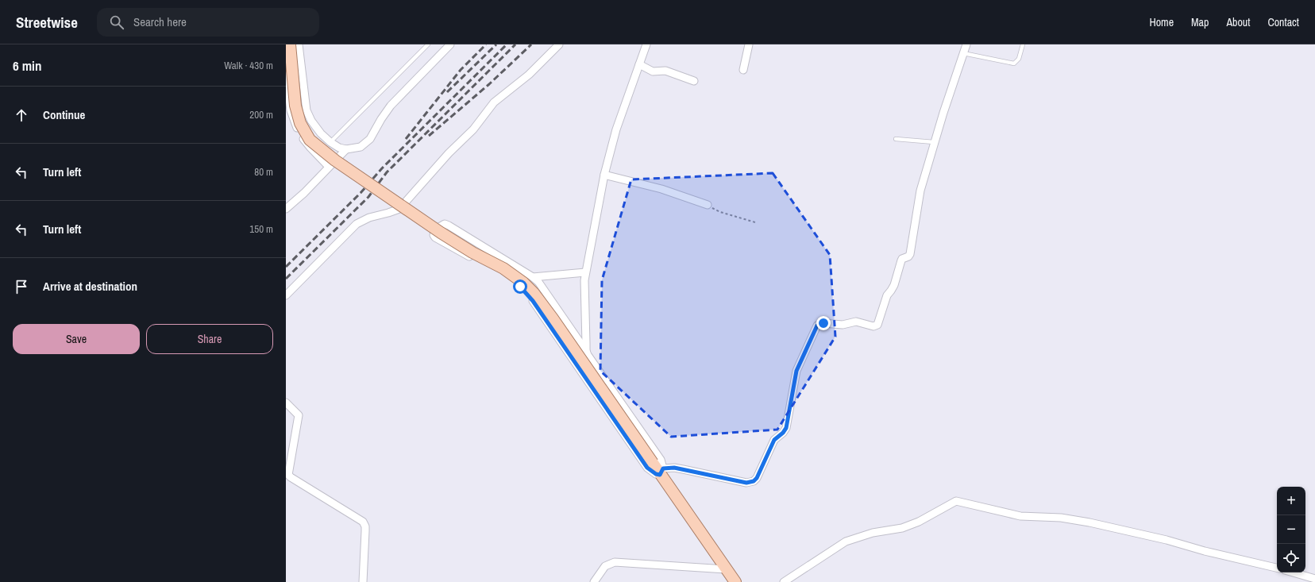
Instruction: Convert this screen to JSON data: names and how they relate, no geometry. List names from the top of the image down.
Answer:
{
  "page": {
    "header": "Streetwise",
    "search": "Search here",
    "nav": [
      "Home",
      "Map",
      "About",
      "Contact"
    ],
    "heading": ["6 min", "Walk · 430 m"],
    "list": [
      ["Continue", "200 m"],
      ["Turn left", "80 m"],
      ["Turn left", "150 m"],
      "Arrive at destination"
    ],
    "buttons": ["Save", "Share"],
    "map_buttons": ["+", "−"]
  }
}
